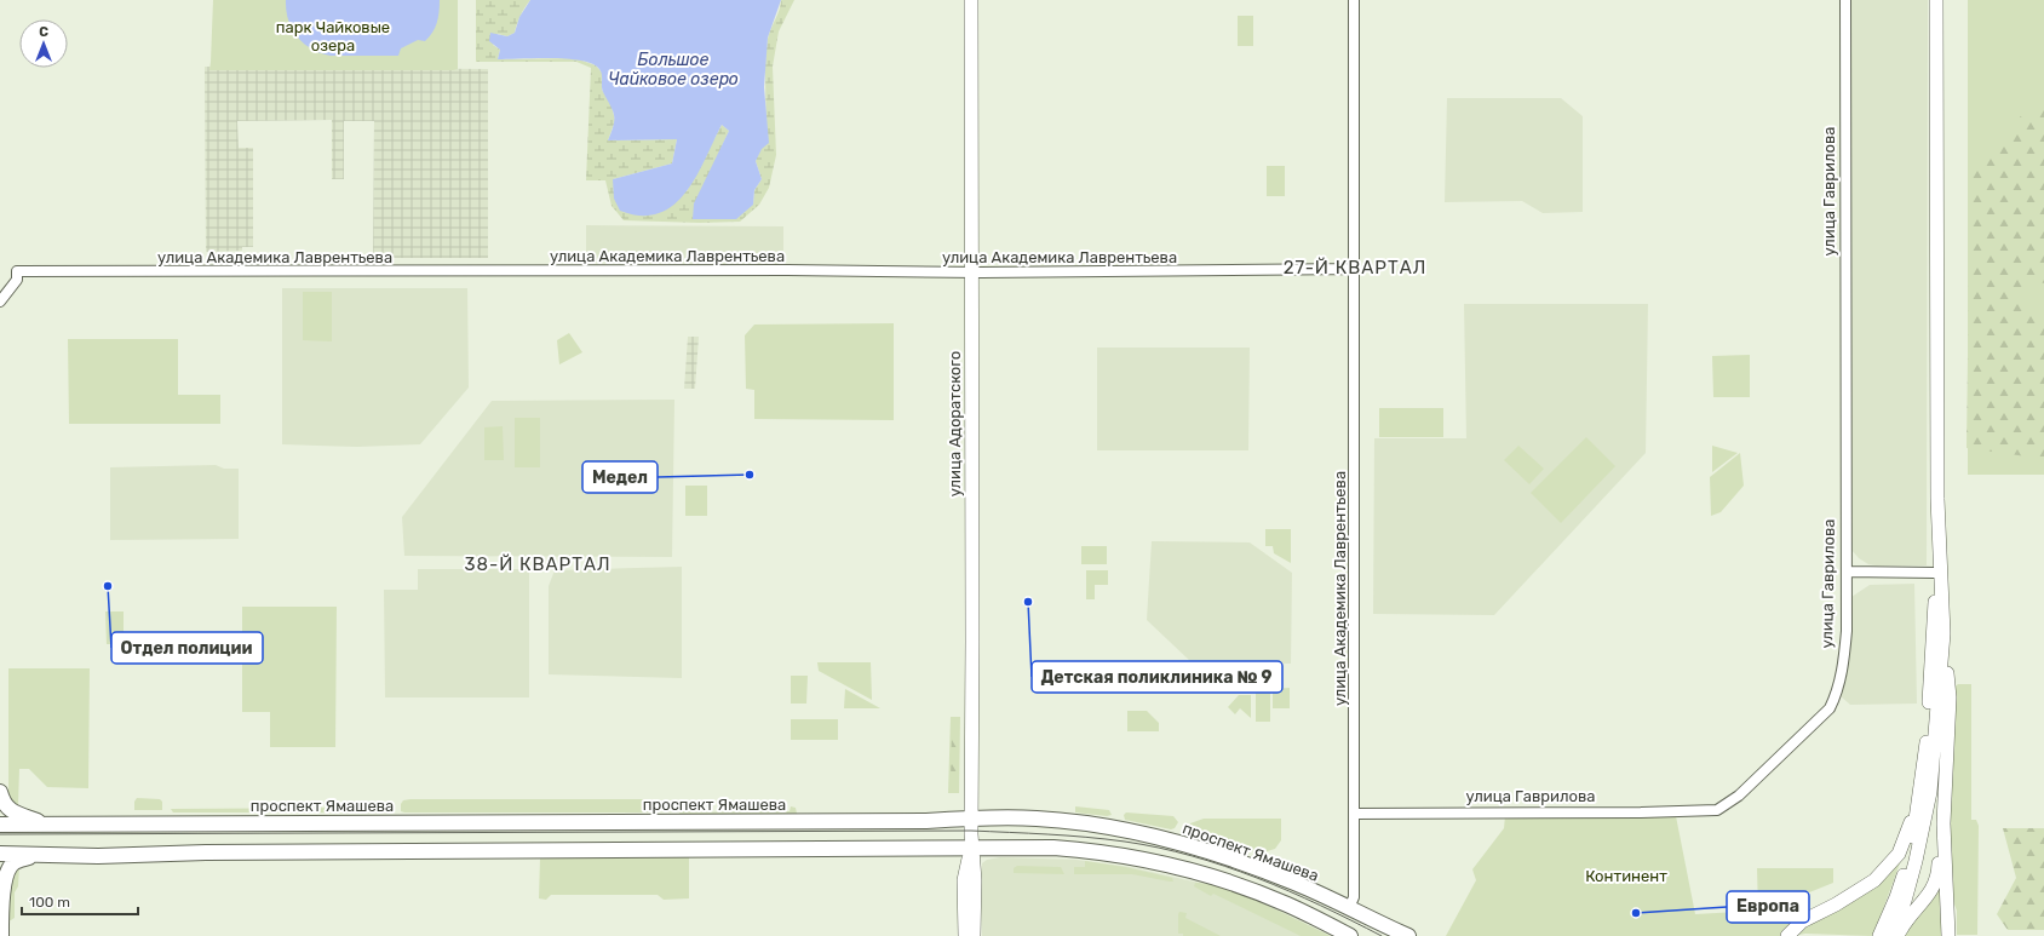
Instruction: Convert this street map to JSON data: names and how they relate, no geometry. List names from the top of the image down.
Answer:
{
  "streets": {
    "main road": ["улица Адоратского", "проспект Ямашева"],
    "street": ["улица Гаврилова", "улица Академика Лаврентьева"]
  },
  "crossings": [
    ["улица Гаврилова", "улица Академика Лаврентьева"],
    ["улица Академика Лаврентьева", "улица Адоратского"],
    ["улица Академика Лаврентьева", "проспект Ямашева"],
    ["улица Адоратского", "проспект Ямашева"]
  ],
  "districts": ["27-Й КВАРТАЛ", "38-Й КВАРТАЛ"],
  "water": ["Большое Чайковое озеро"],
  "parks": ["парк Чайковые озера", "Континент"],
  "places": [
    "Медел",
    "Отдел полиции",
    "Детская поликлиника № 9",
    "Европа"
  ],
  "scale_bar": "100 m",
  "north": "top"
}
